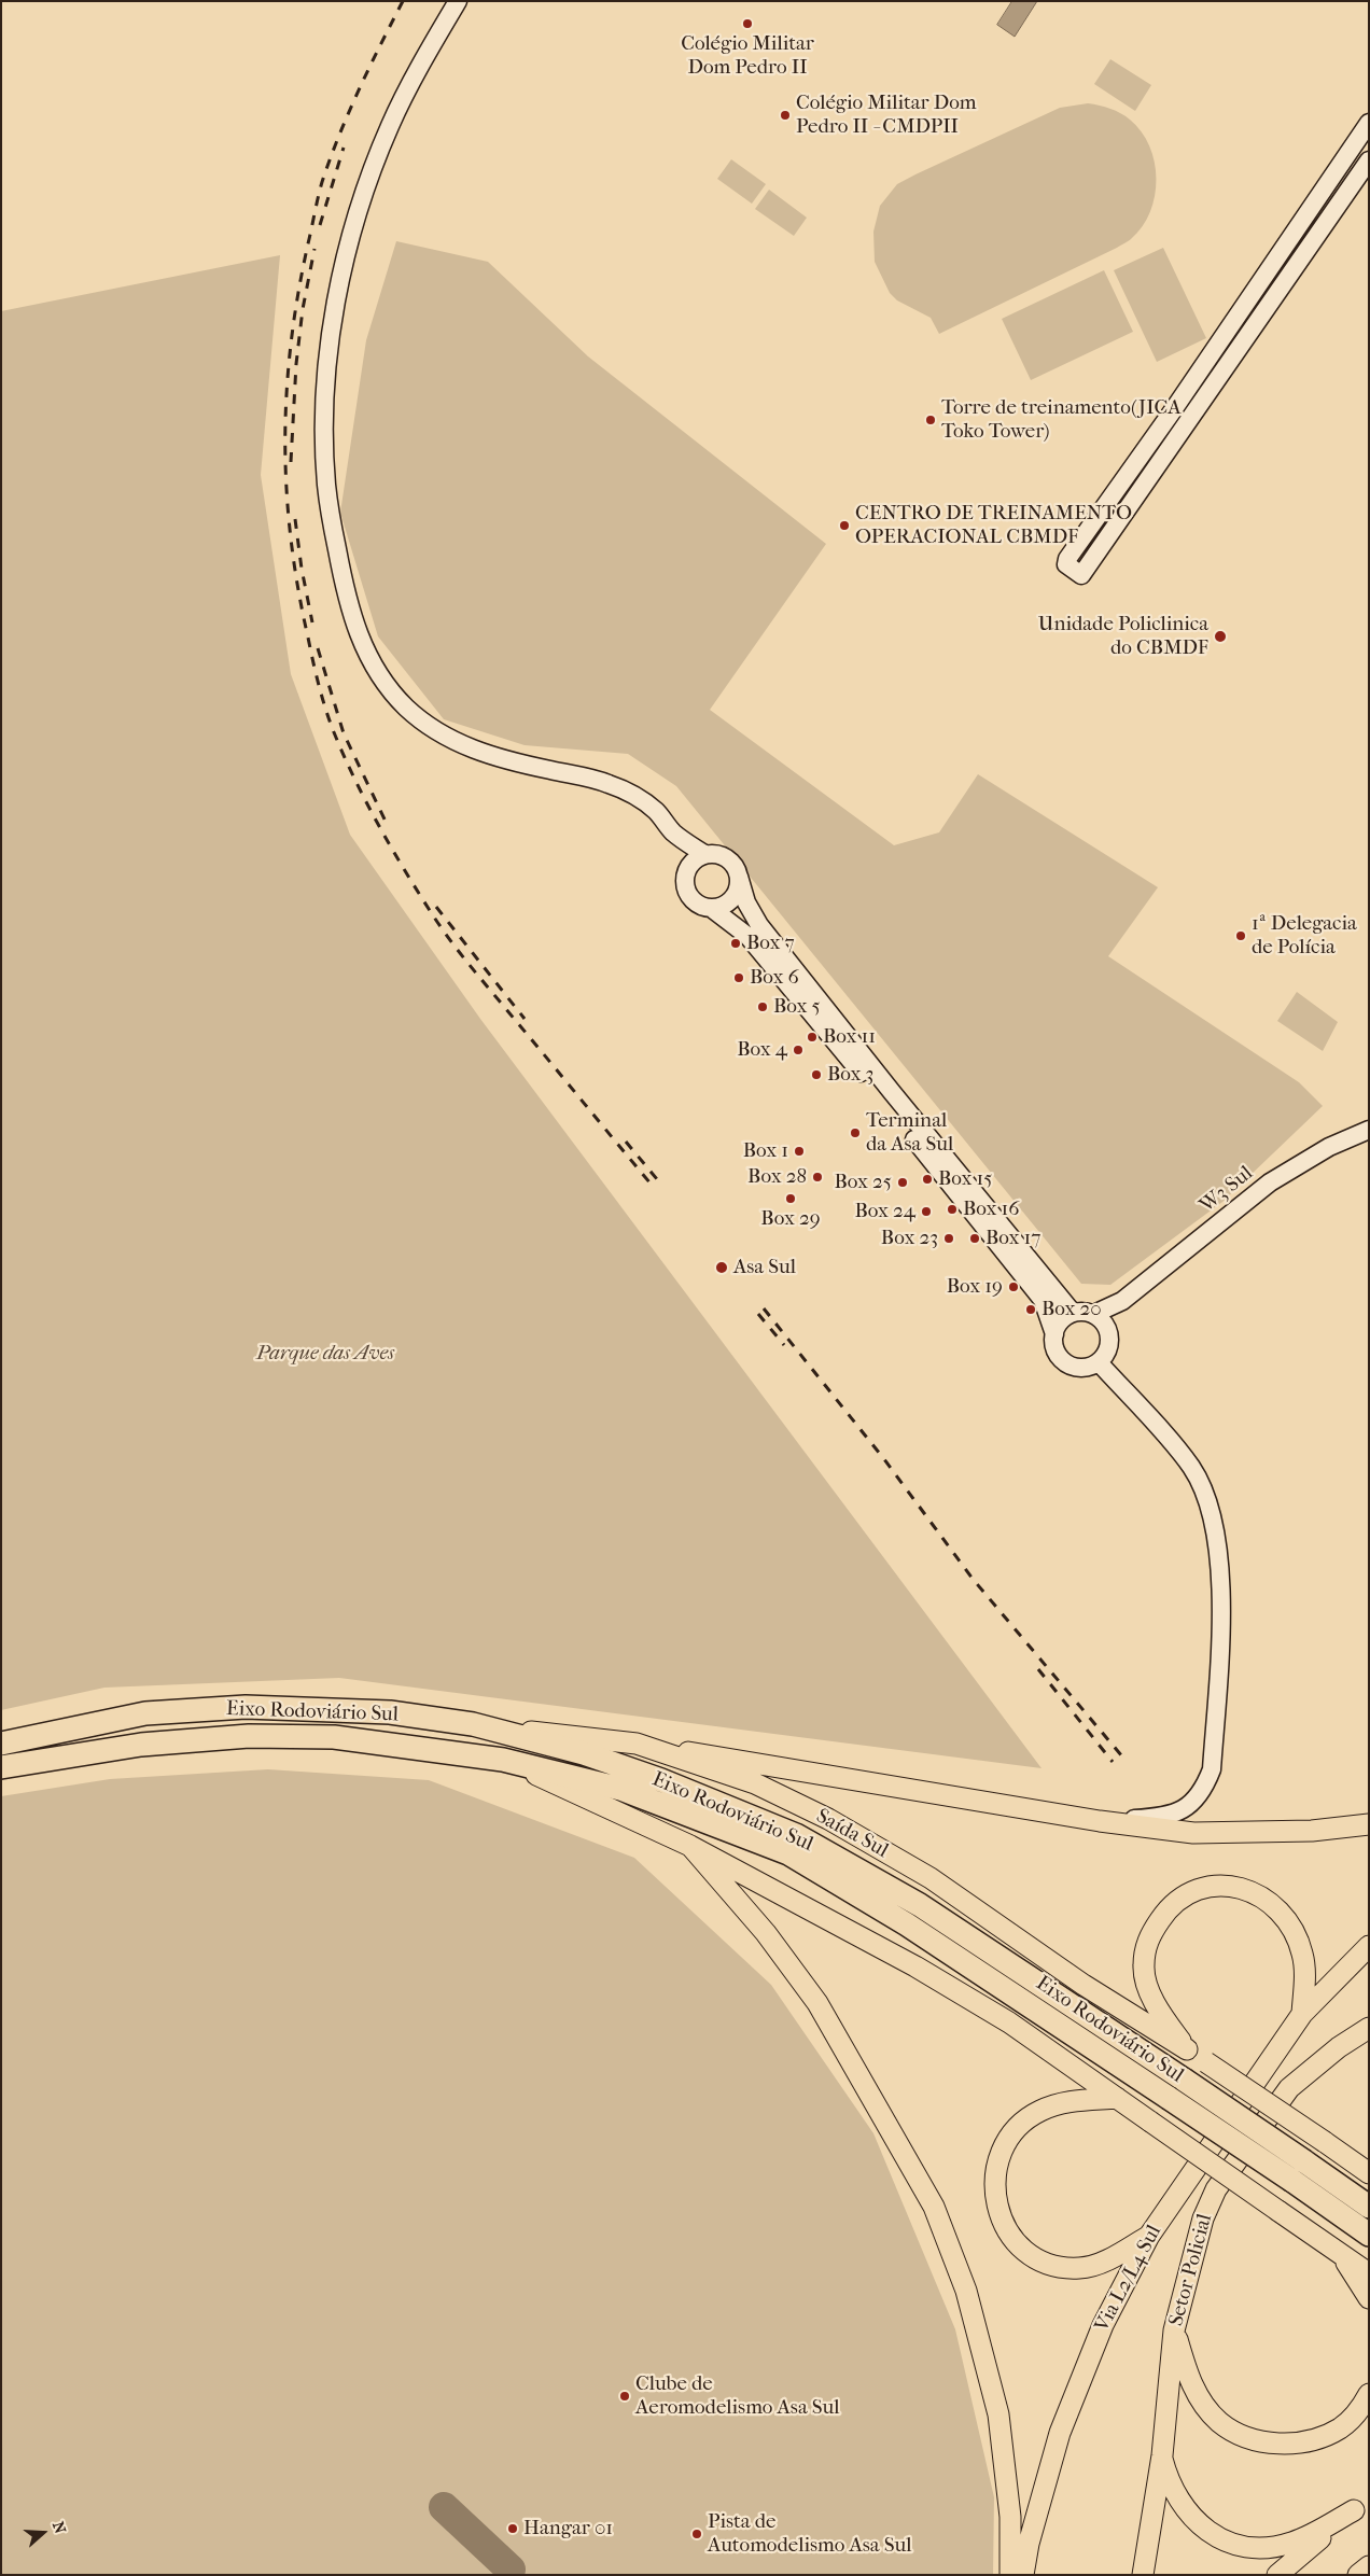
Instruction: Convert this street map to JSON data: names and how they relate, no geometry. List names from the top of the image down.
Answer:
{
  "streets": {
    "highway": ["Eixo Rodoviário Sul"],
    "main road": ["Saída Sul", "Setor Policial", "Via L2/L4 Sul"],
    "street": ["W3 Sul"]
  },
  "crossings": [
    ["Eixo Rodoviário Sul", "Saída Sul"]
  ],
  "parks": ["Parque das Aves"],
  "places": [
    "Colégio Militar Dom Pedro II",
    "Colégio Militar Dom Pedro II - CMDPII",
    "Torre de treinamento(JICA Toko Tower)",
    "CENTRO DE TREINAMENTO OPERACIONAL CBMDF",
    "Unidade Policlinica do CBMDF",
    "1ª Delegacia de Polícia",
    "Box 7",
    "Box 6",
    "Box 5",
    "Box 11",
    "Box 4",
    "Box 3",
    "Terminal da Asa Sul",
    "Box 1",
    "Box 28",
    "Box 15",
    "Box 25",
    "Box 29",
    "Box 16",
    "Box 24",
    "Box 23",
    "Box 17",
    "Asa Sul",
    "Box 19",
    "Box 20",
    "Clube de Aeromodelismo Asa Sul",
    "Hangar 01",
    "Pista de Automodelismo Asa Sul"
  ],
  "north": "right"
}
